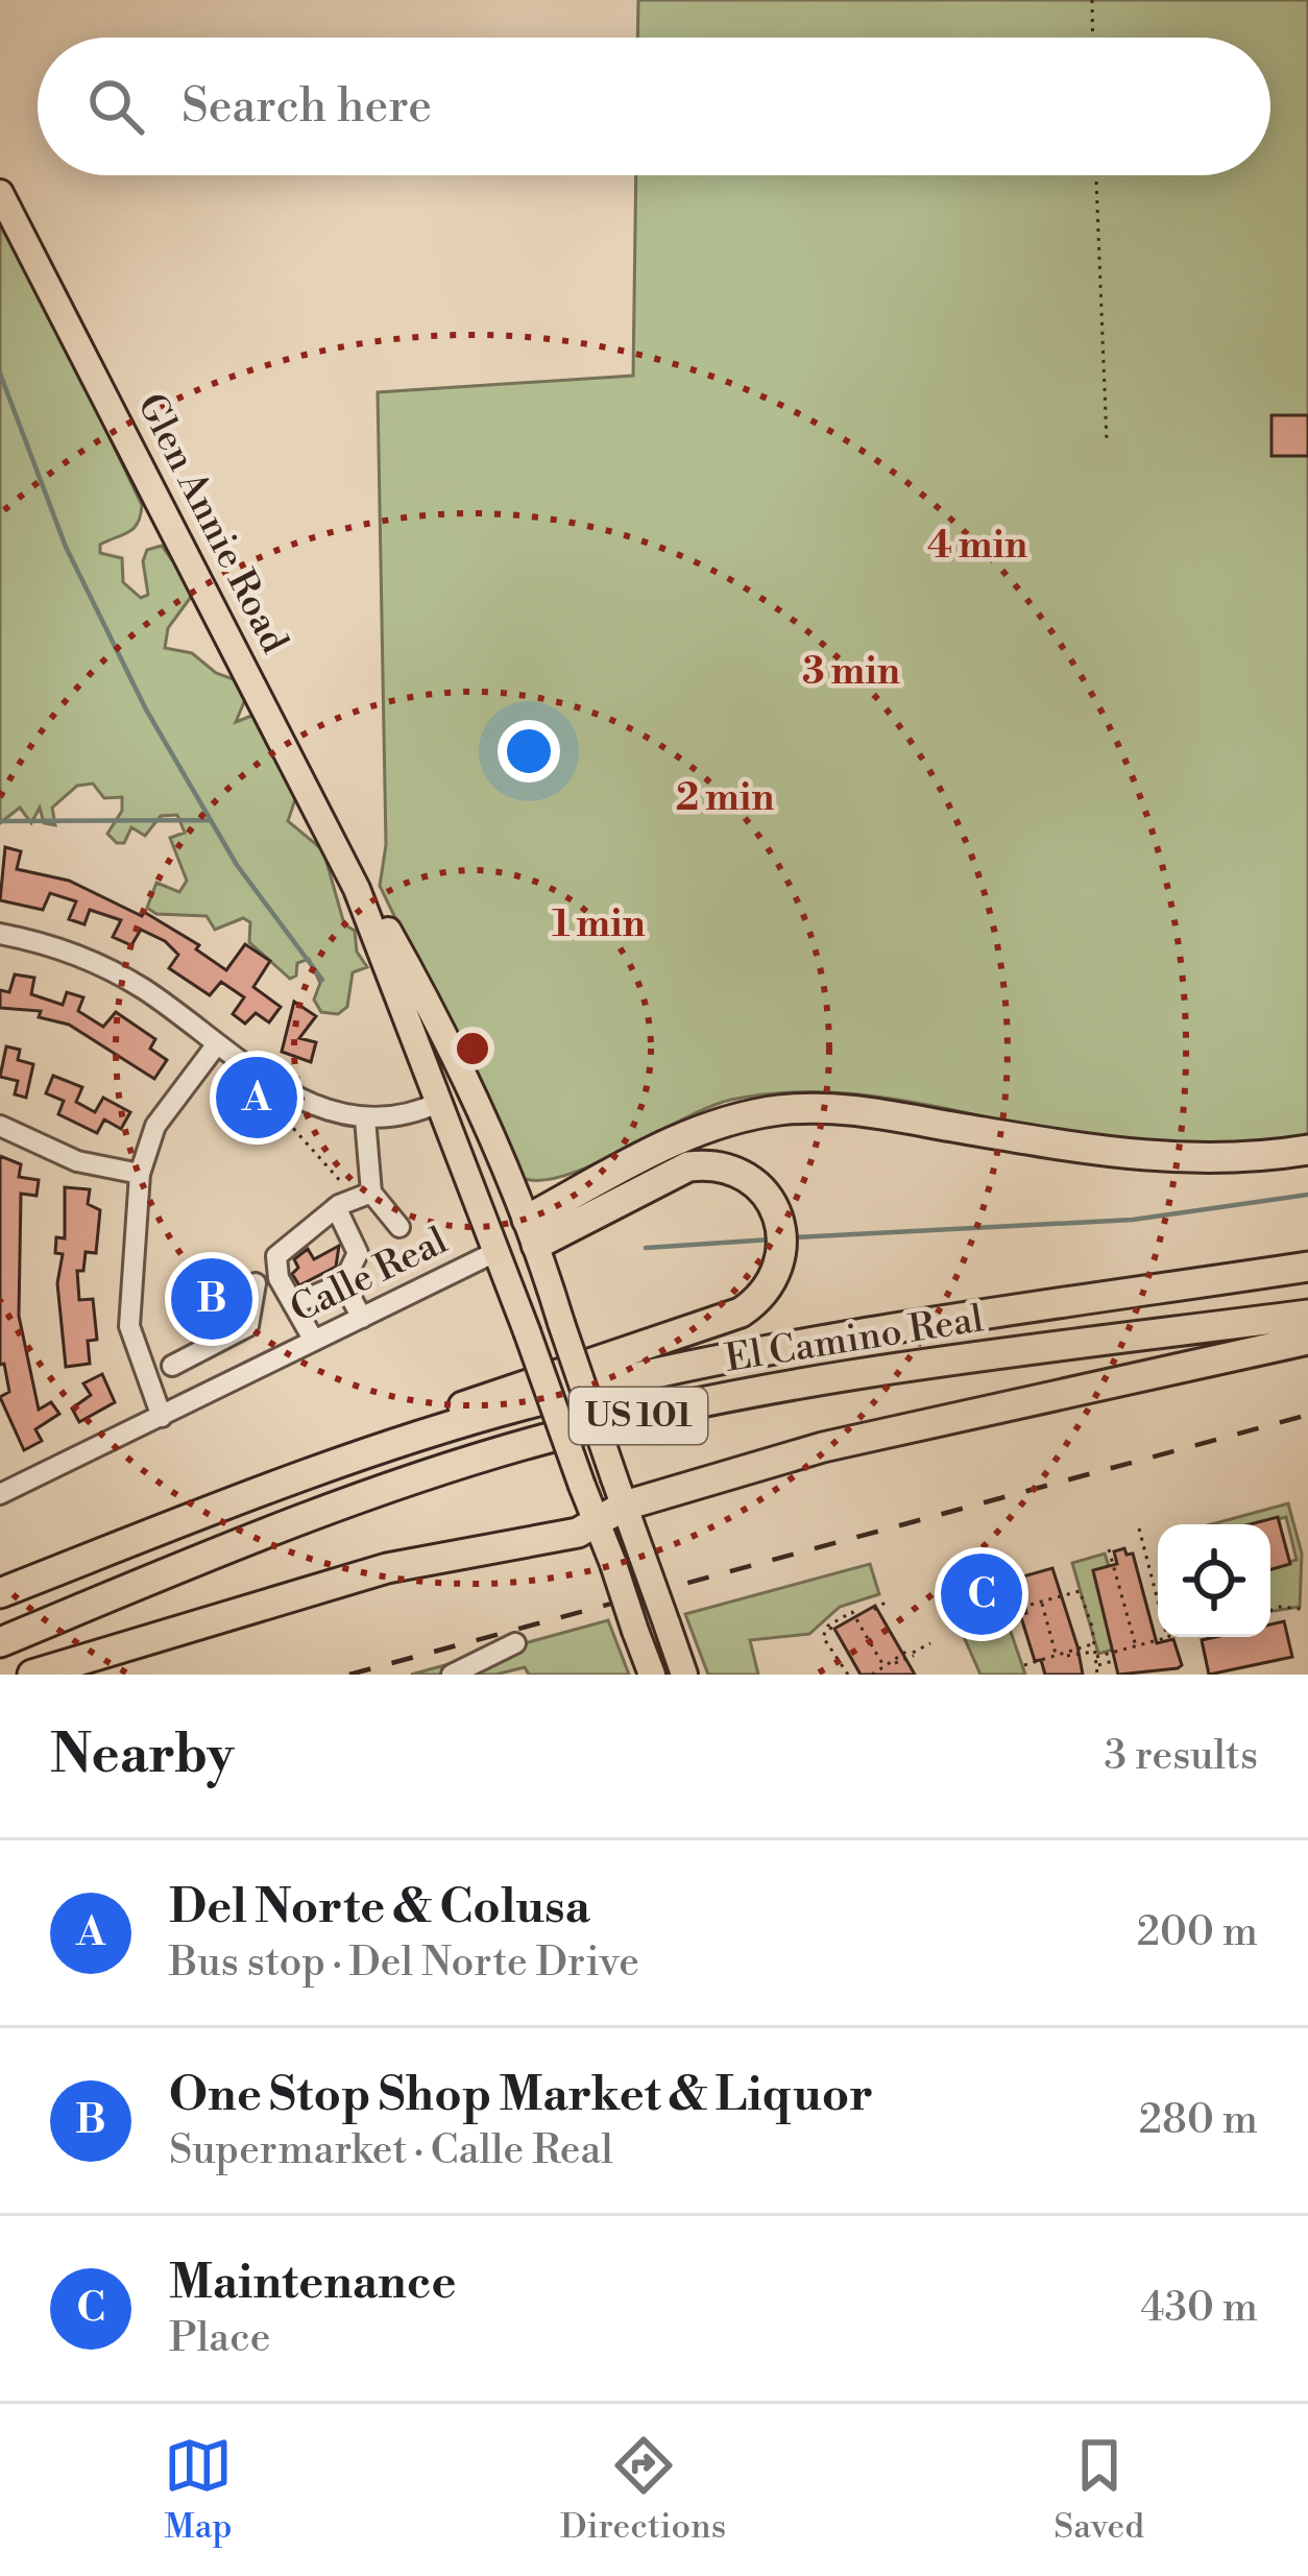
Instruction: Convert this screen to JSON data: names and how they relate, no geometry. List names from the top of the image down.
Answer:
{
  "streets": {
    "highway": ["El Camino Real", "US 101"],
    "main road": ["Glen Annie Road"],
    "street": ["Calle Real"]
  },
  "crossings": [
    ["Glen Annie Road", "Calle Real"]
  ],
  "page": {
    "search": "Search here",
    "pins": ["A", "B", "C"],
    "heading": ["Nearby", "3 results"],
    "list": [
      {
        "mark": "A",
        "name": "Del Norte & Colusa",
        "note": "Bus stop · Del Norte Drive",
        "value": "200 m"
      },
      {
        "mark": "B",
        "name": "One Stop Shop Market & Liquor",
        "note": "Supermarket · Calle Real",
        "value": "280 m"
      },
      {
        "mark": "C",
        "name": "Maintenance",
        "note": "Place",
        "value": "430 m"
      }
    ],
    "nav": ["Map", "Directions", "Saved"]
  },
  "rings": [
    "4 min",
    "3 min",
    "2 min",
    "1 min"
  ]
}
